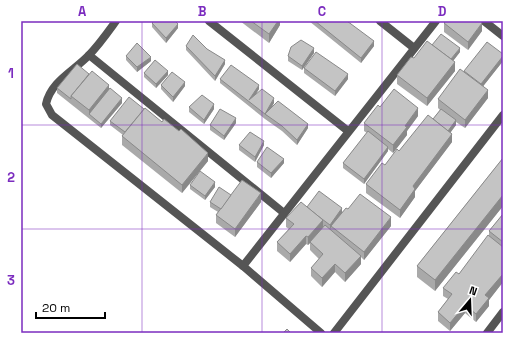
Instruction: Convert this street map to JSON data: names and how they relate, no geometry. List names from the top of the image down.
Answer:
{
  "scale_bar": "20 m",
  "north": "top",
  "grid": {
    "columns": [
      "A",
      "B",
      "C",
      "D"
    ],
    "rows": ["1", "2", "3"]
  }
}
